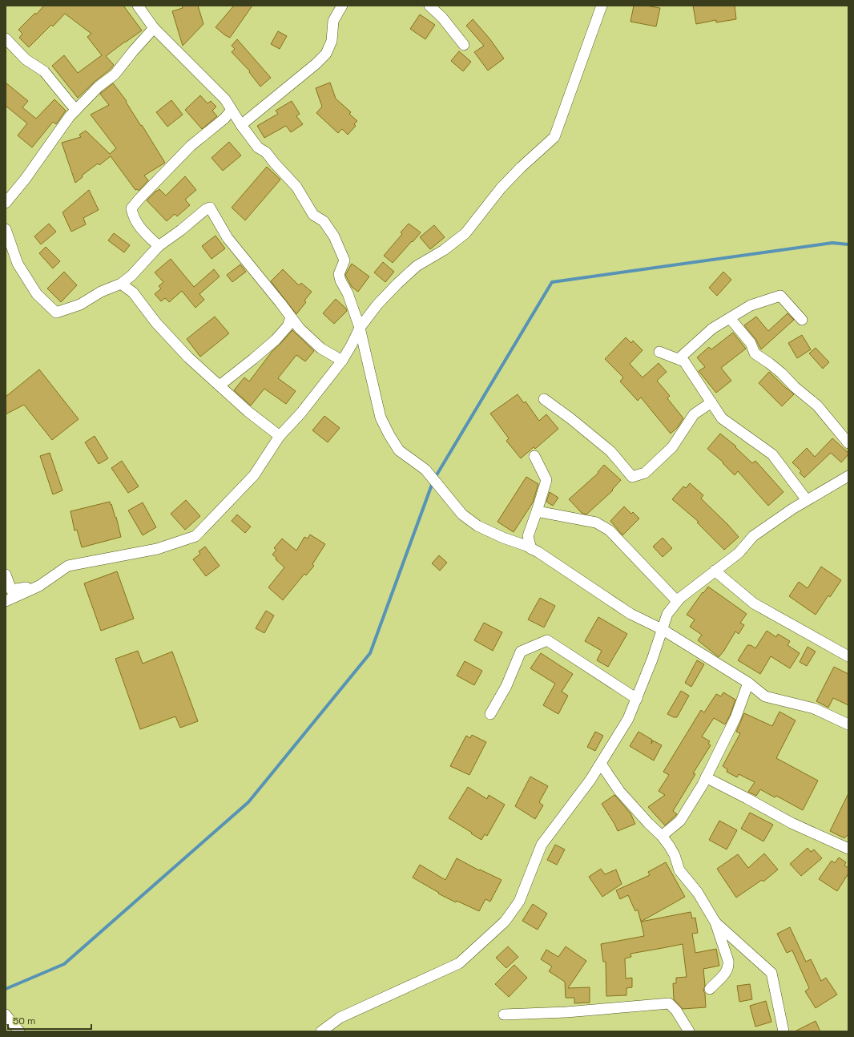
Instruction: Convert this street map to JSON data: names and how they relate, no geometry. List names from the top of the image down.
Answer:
{
  "scale_bar": "50 m"
}
